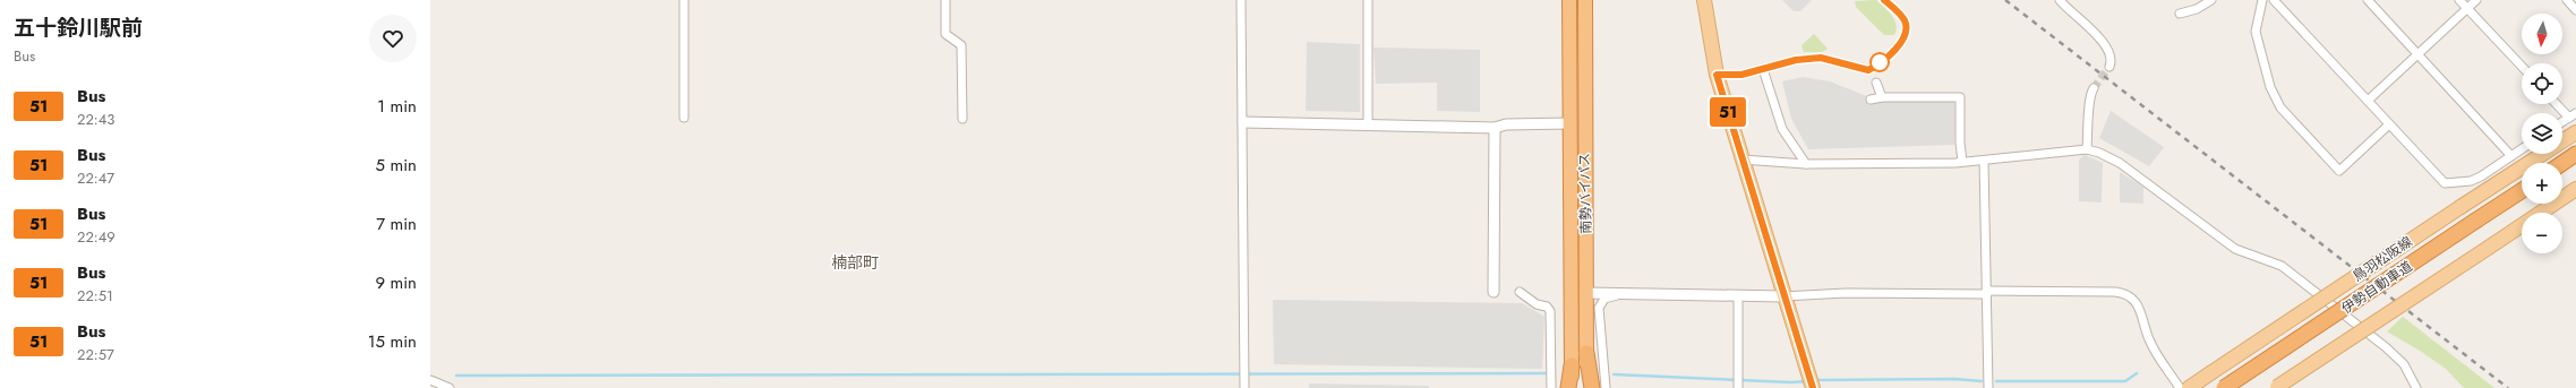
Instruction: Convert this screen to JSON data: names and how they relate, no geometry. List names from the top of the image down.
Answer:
{
  "streets": {
    "highway": ["南勢バイパス", "伊勢自動車道"],
    "main road": ["鳥羽松阪線"]
  },
  "districts": ["楠部町"],
  "lines": ["bus line 51"],
  "north": "bottom",
  "page": {
    "heading": ["五十鈴川駅前", "Bus"],
    "on_map": "51",
    "map_buttons": ["+", "−"],
    "list": [
      {
        "mark": "51",
        "name": "Bus",
        "note": "22:43",
        "value": "1 min"
      },
      {
        "mark": "51",
        "name": "Bus",
        "note": "22:47",
        "value": "5 min"
      },
      {
        "mark": "51",
        "name": "Bus",
        "note": "22:49",
        "value": "7 min"
      },
      {
        "mark": "51",
        "name": "Bus",
        "note": "22:51",
        "value": "9 min"
      },
      {
        "mark": "51",
        "name": "Bus",
        "note": "22:57",
        "value": "15 min"
      }
    ]
  }
}
